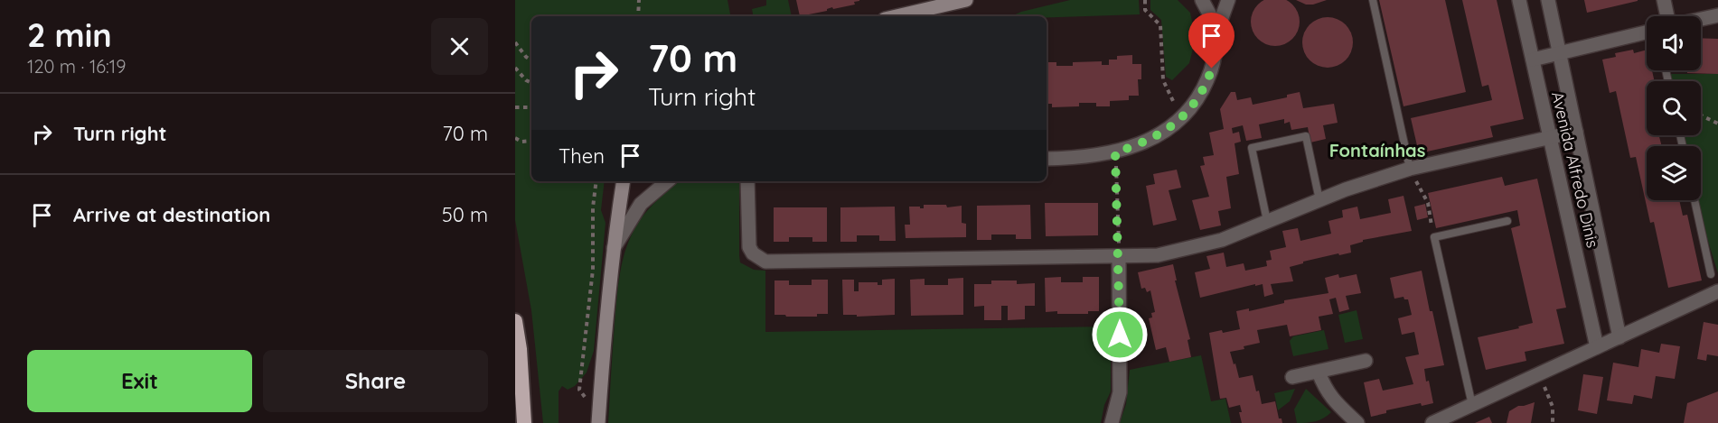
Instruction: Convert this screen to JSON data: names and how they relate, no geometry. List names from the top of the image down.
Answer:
{
  "streets": {
    "street": ["Avenida Alfredo Dinis"]
  },
  "districts": ["Fontaínhas"],
  "page": {
    "heading": ["2 min", "120 m · 16:19"],
    "turn": ["70 m", "Turn right"],
    "list": [
      {
        "name": "Turn right",
        "value": "70 m"
      },
      {
        "name": "Arrive at destination",
        "value": "50 m"
      }
    ],
    "then": "Then",
    "buttons": ["Exit", "Share"]
  }
}
